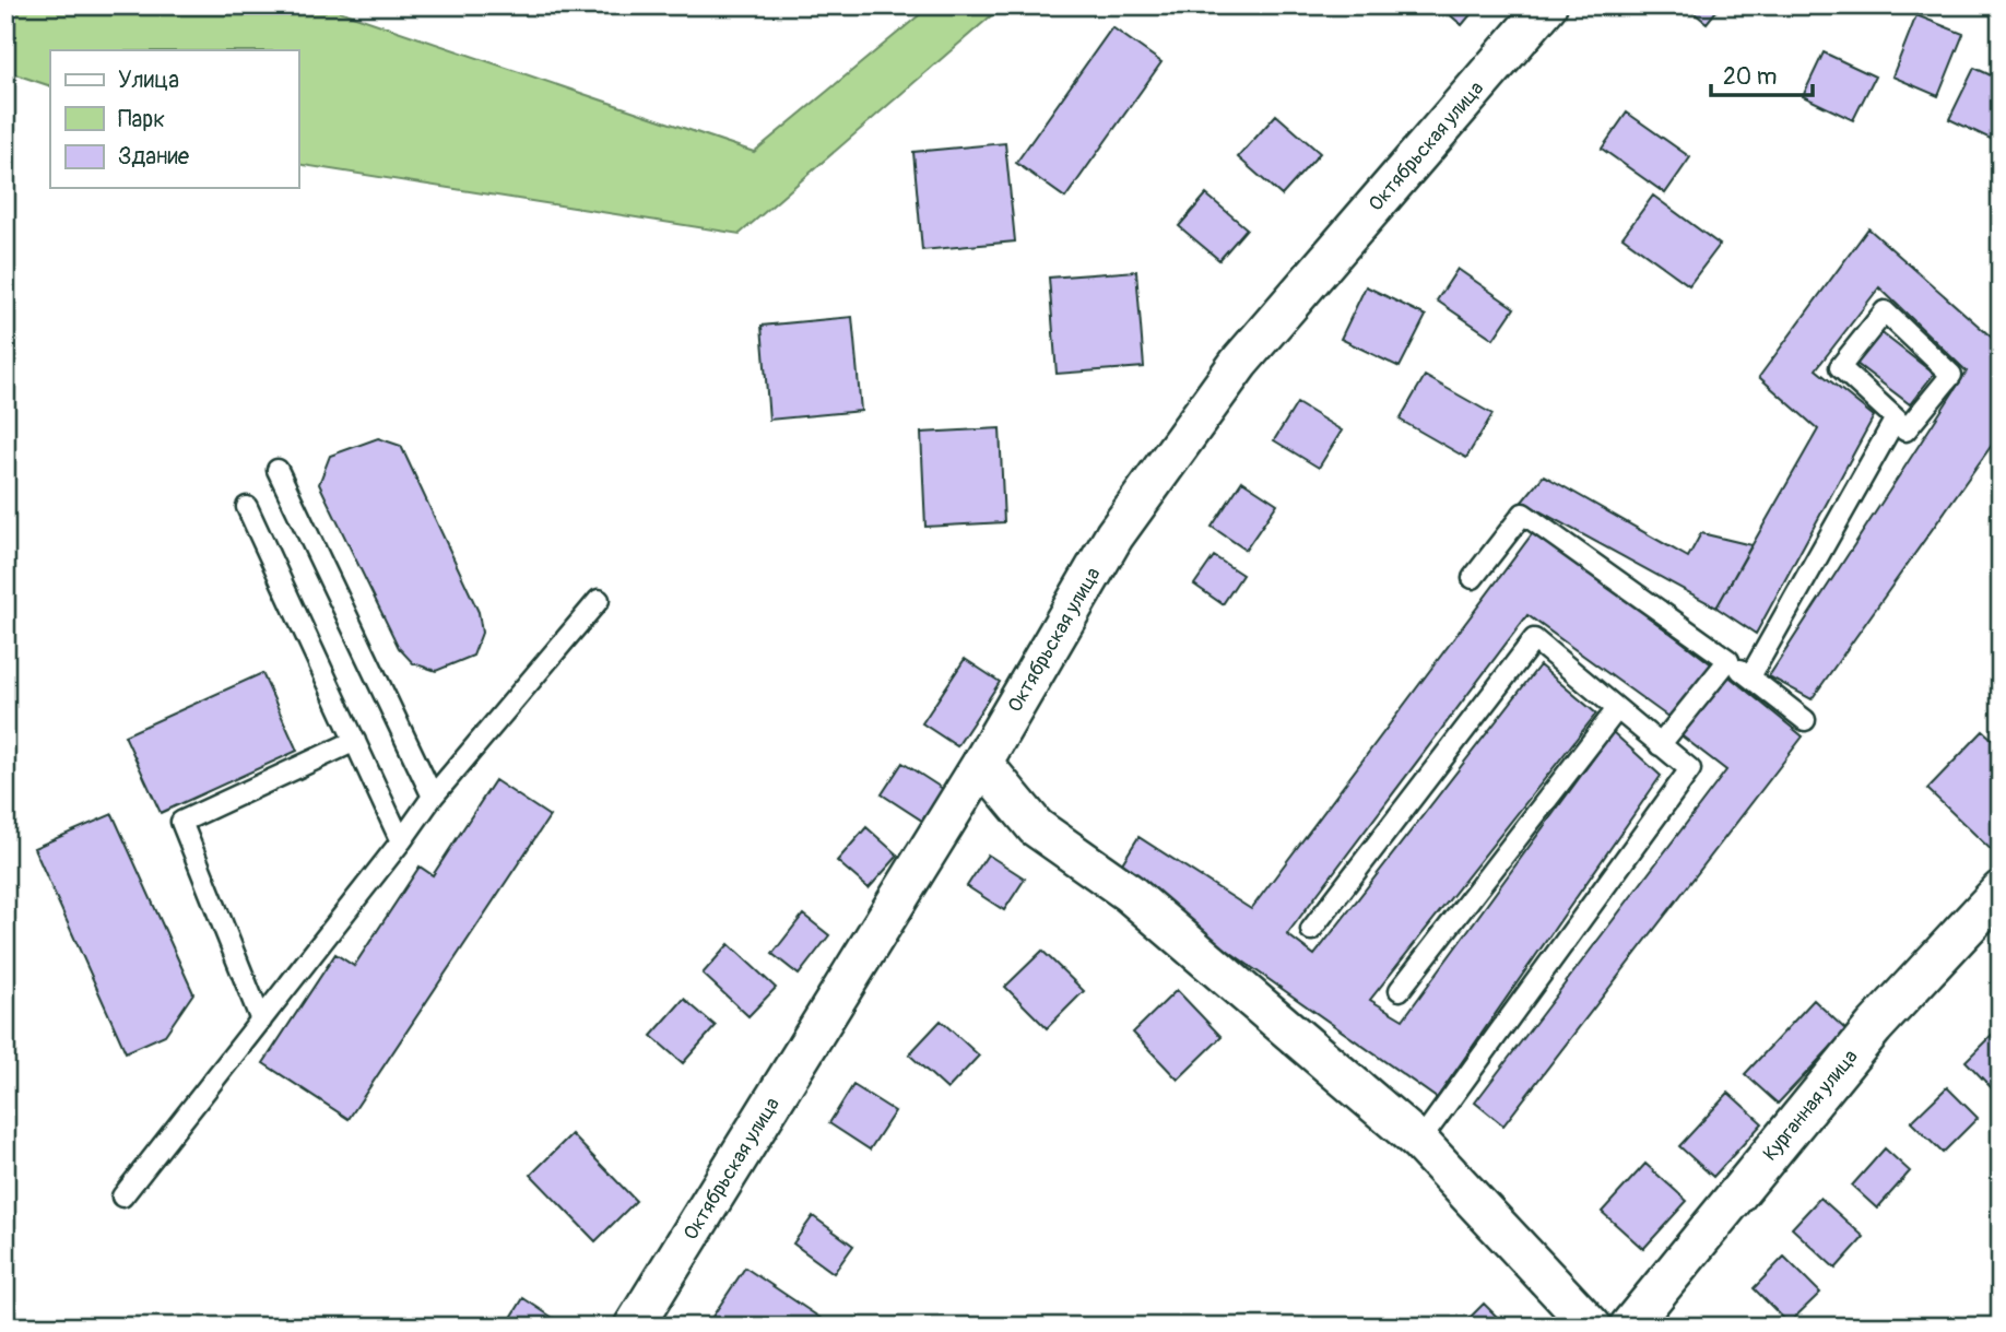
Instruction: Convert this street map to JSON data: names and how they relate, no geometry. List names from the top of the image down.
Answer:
{
  "streets": {
    "street": ["Октябрьская улица", "Курганная улица"]
  },
  "legend": ["Улица", "Парк", "Здание"],
  "scale_bar": "20 m"
}
